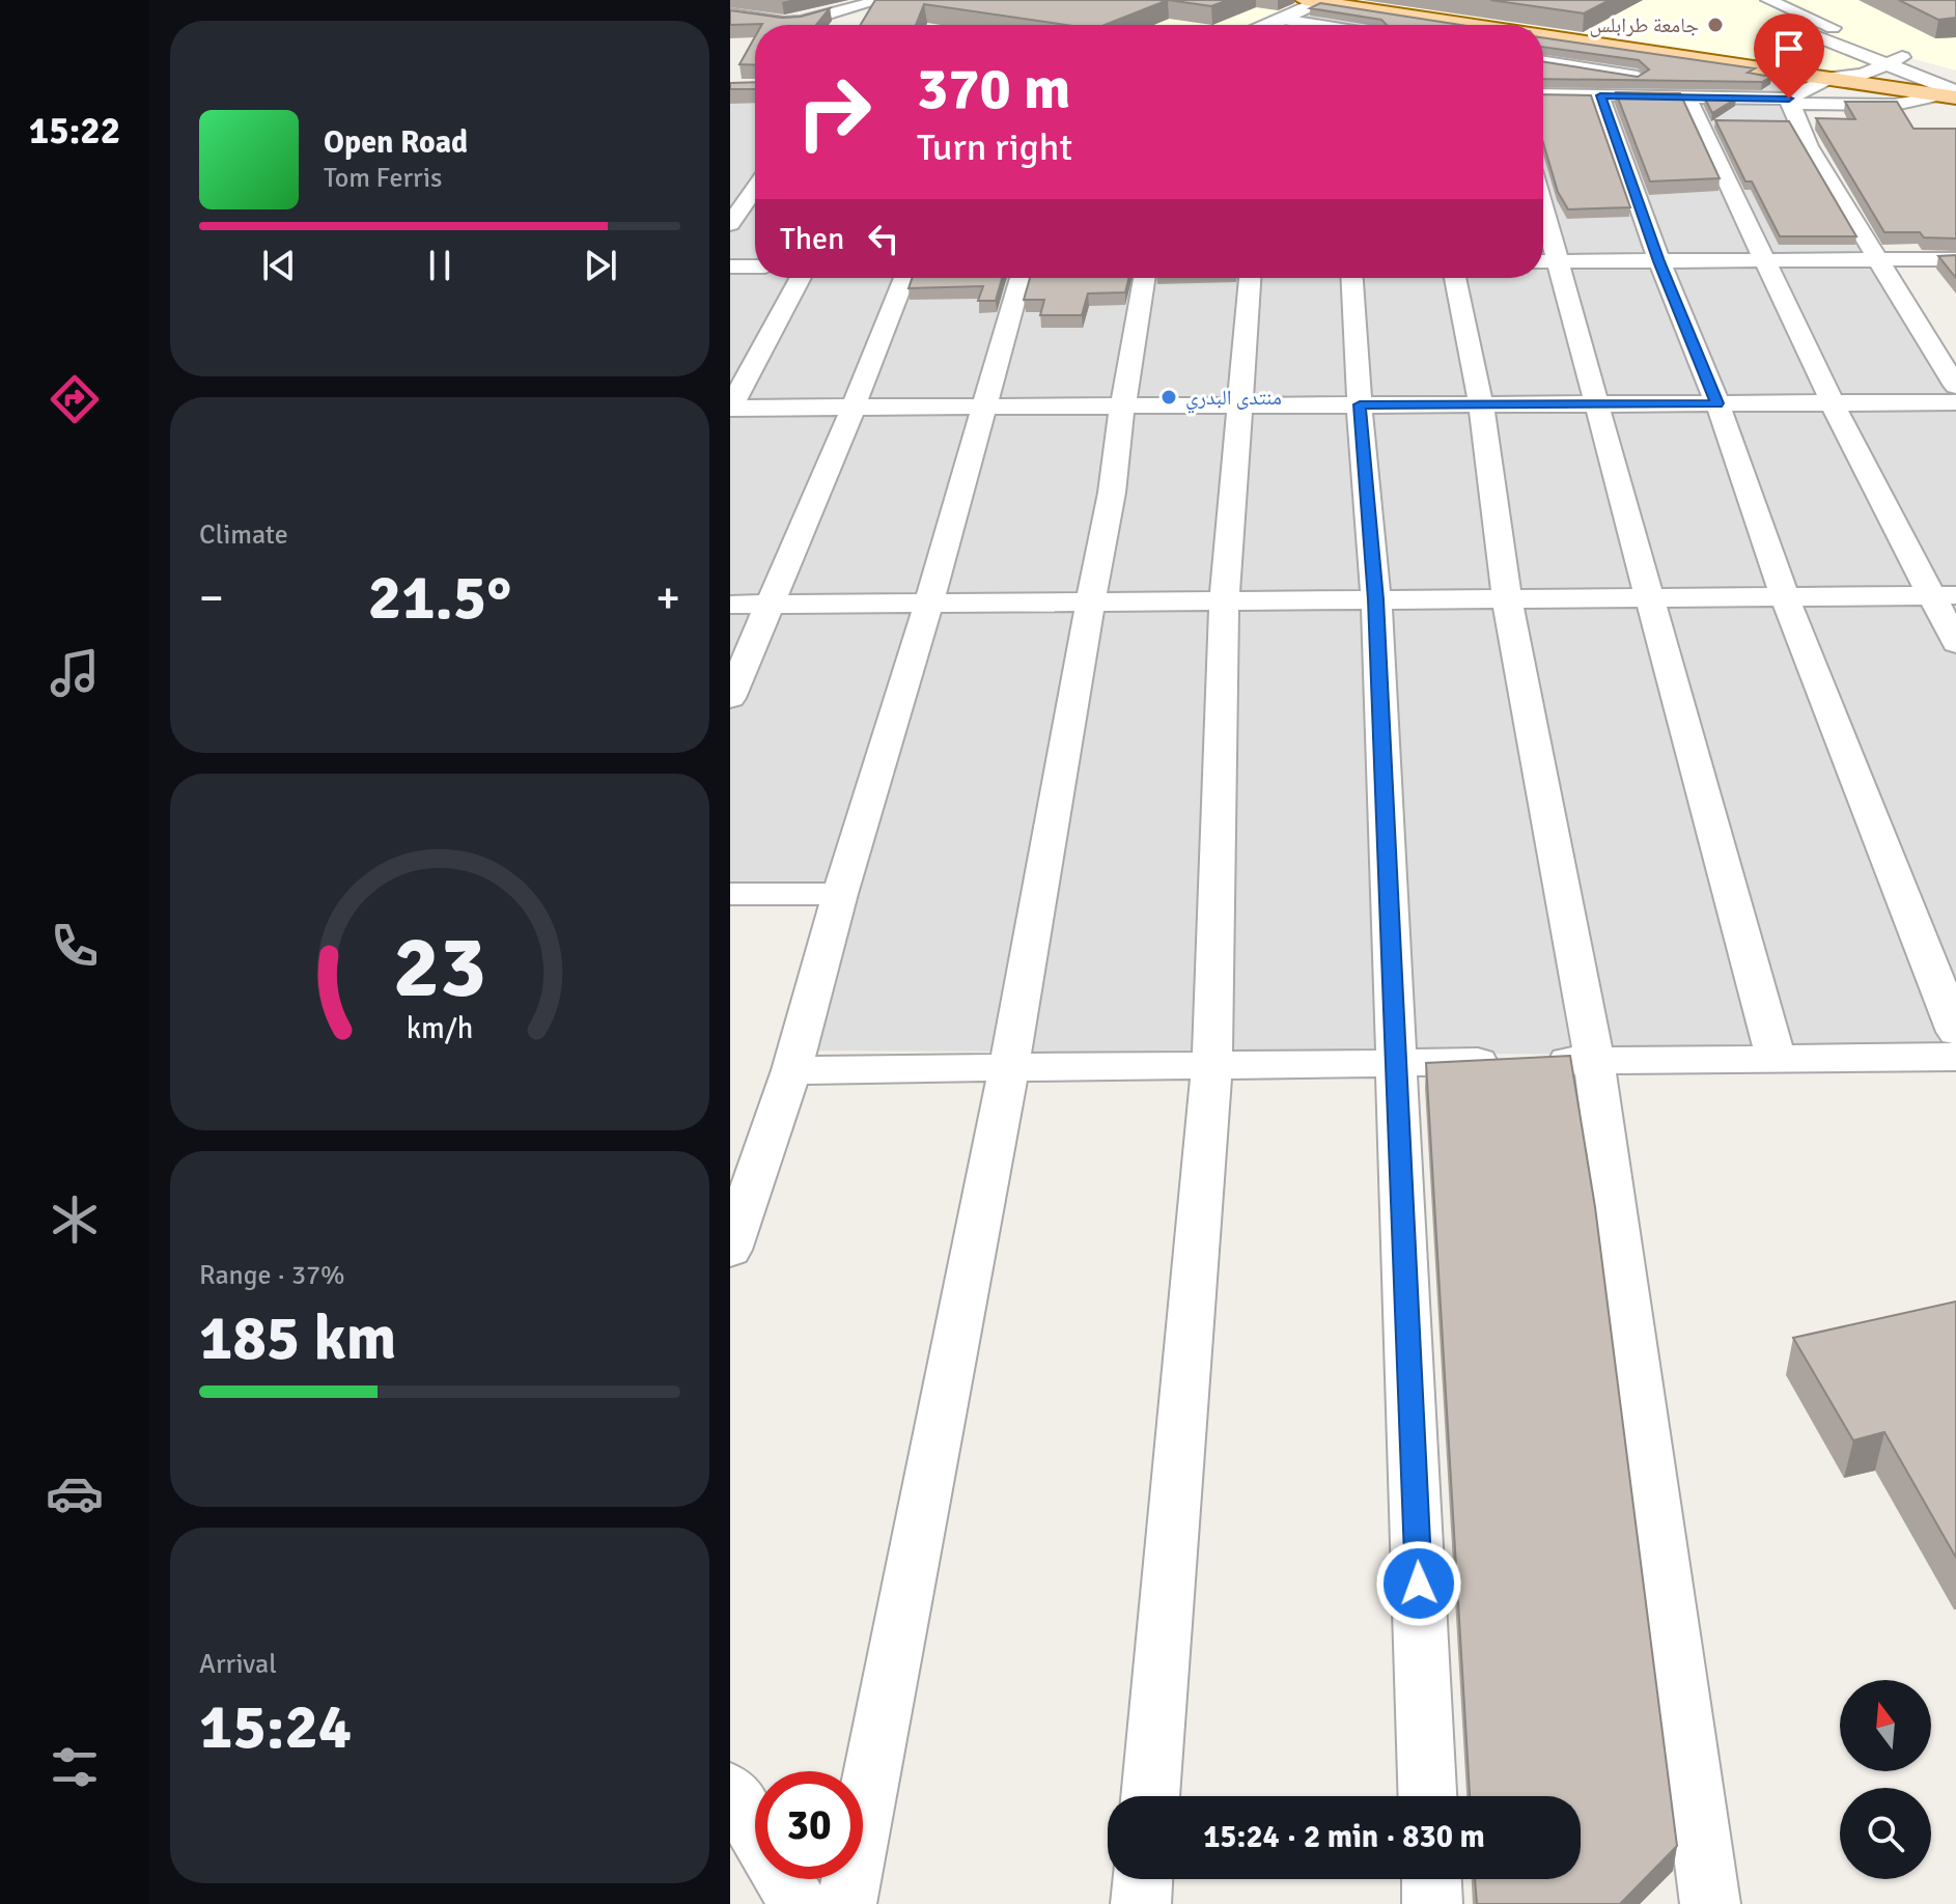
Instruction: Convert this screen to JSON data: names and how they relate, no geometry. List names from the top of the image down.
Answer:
{
  "places": ["جامعة طرابلس", "منتدى البدري"],
  "north": "top",
  "page": {
    "tabs": "15:22",
    "turn": ["370 m", "Turn right"],
    "song": ["Open Road", "Tom Ferris"],
    "then": "Then",
    "tile": [
      "Climate",
      ["Range · 37%", "185 km"],
      ["Arrival", "15:24"]
    ],
    "heat": ["−", "21.5°", "+"],
    "limit": "30",
    "trip": "15:24 · 2 min · 830 m",
    "gauge": ["23", "km/h"]
  }
}
